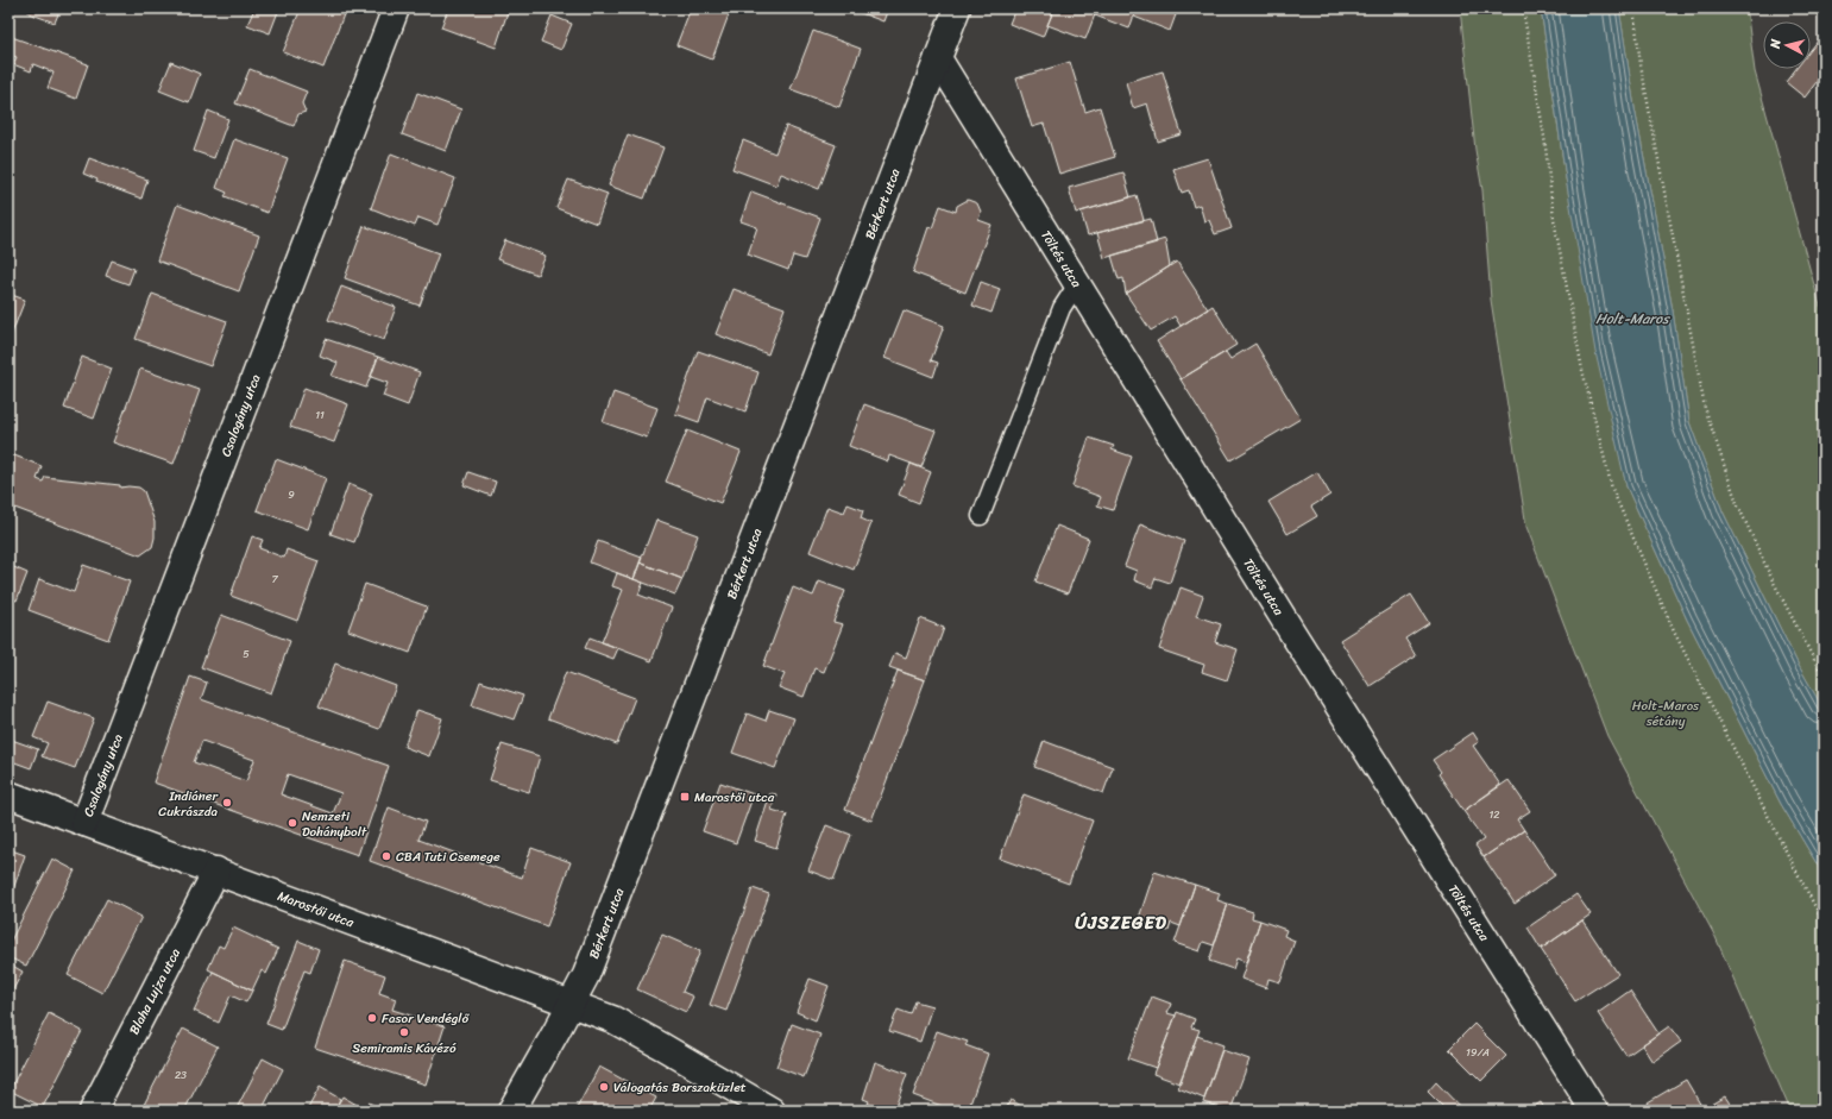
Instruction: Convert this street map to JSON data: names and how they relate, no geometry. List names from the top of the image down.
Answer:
{
  "streets": {
    "street": [
      "Bérkert utca",
      "Töltés utca",
      "Csalogány utca",
      "Marostői utca",
      "Blaha Lujza utca"
    ]
  },
  "crossings": [
    ["Bérkert utca", "Töltés utca"],
    ["Bérkert utca", "Marostői utca"],
    ["Csalogány utca", "Marostői utca"],
    ["Marostői utca", "Blaha Lujza utca"]
  ],
  "districts": ["ÚJSZEGED"],
  "water": ["Holt-Maros"],
  "parks": ["Holt-Maros sétány"],
  "places": {
    "transit": ["Marostői utca"],
    "other": [
      "Indiáner Cukrászda",
      "Nemzeti Dohánybolt",
      "CBA Tuti Csemege",
      "Fasor Vendéglő",
      "Semiramis Kávézó",
      "Válogatás Borszaküzlet"
    ]
  },
  "house_numbers": [
    "11",
    "9",
    "7",
    "5",
    "12",
    "19/A",
    "23"
  ],
  "north": "left"
}
